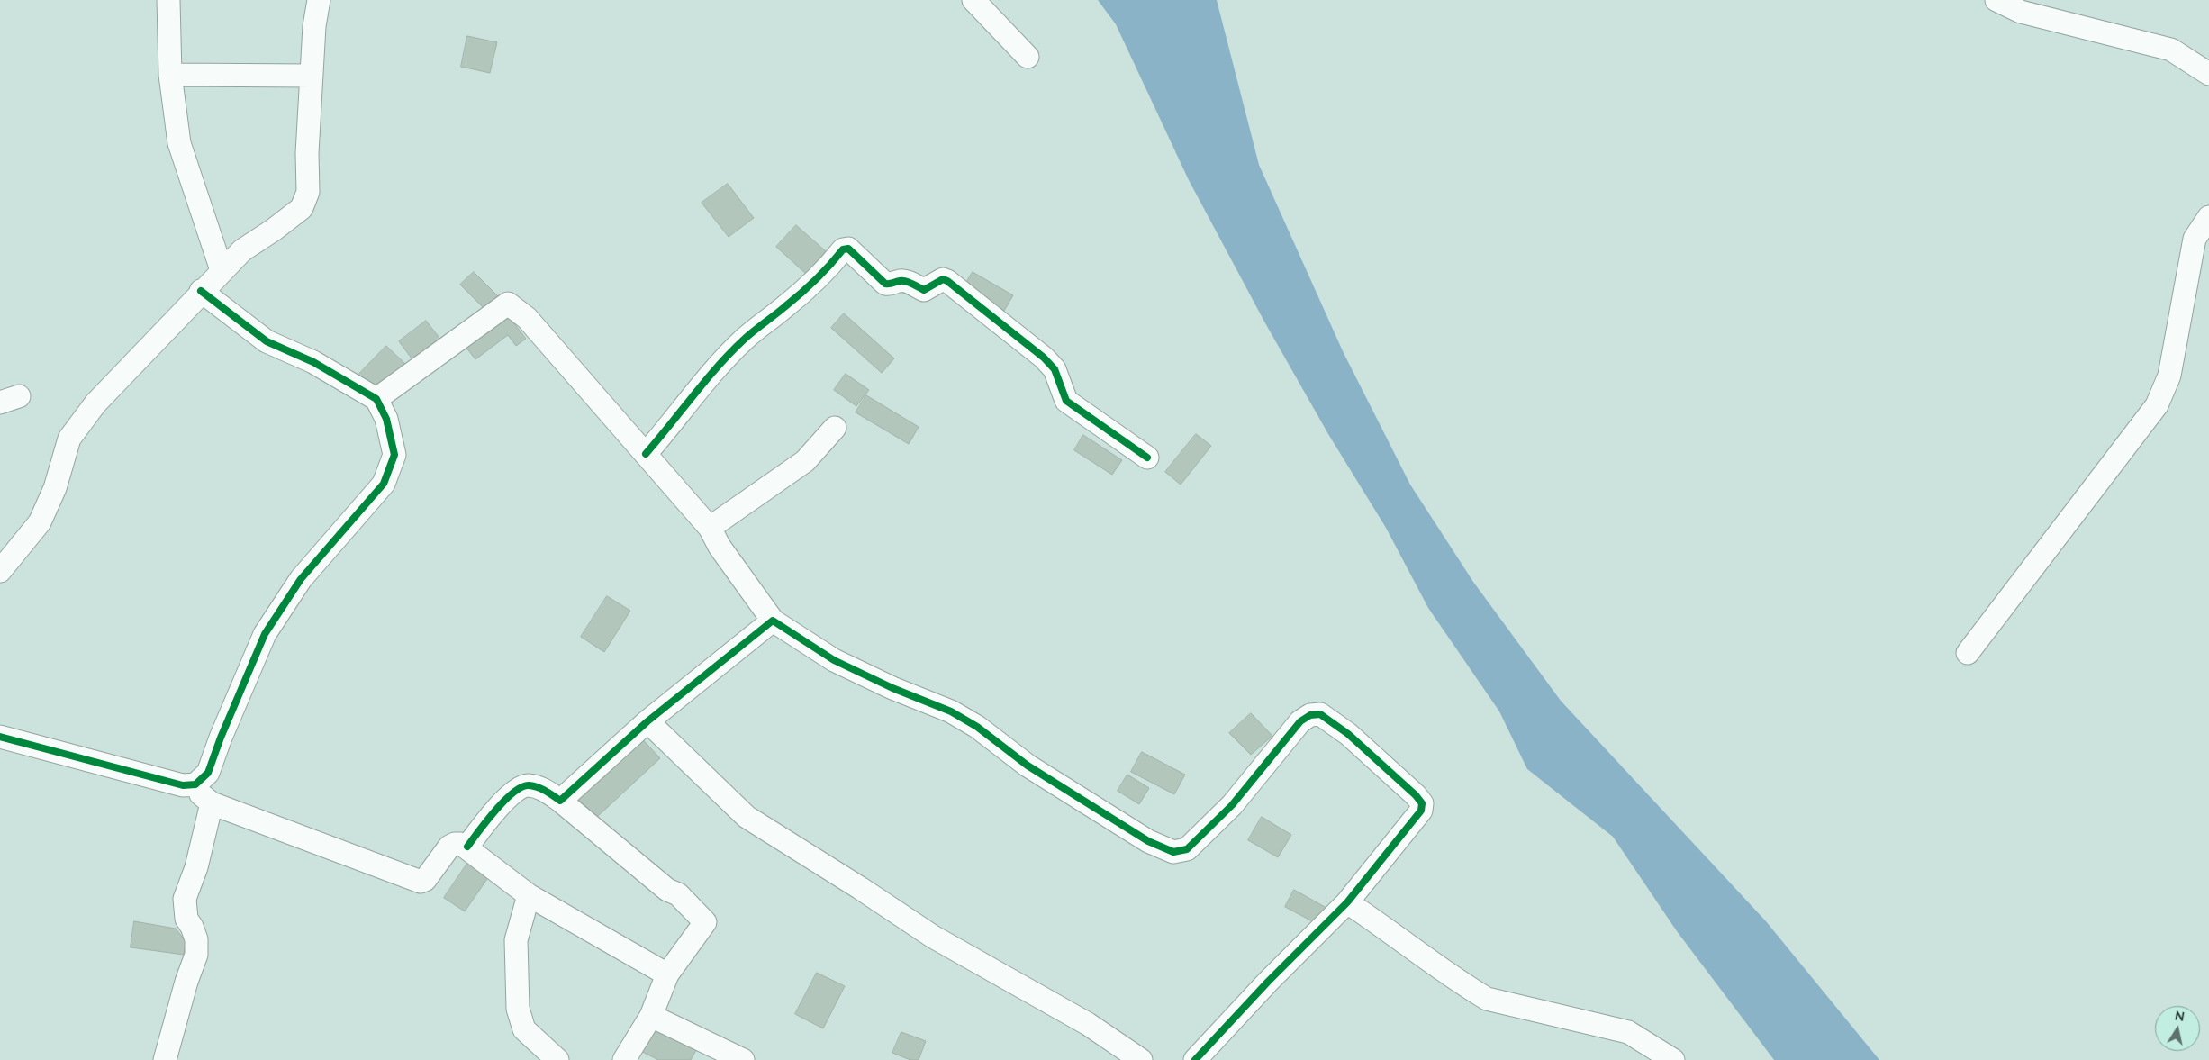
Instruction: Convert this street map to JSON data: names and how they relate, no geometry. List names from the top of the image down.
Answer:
{
  "north": "top"
}
